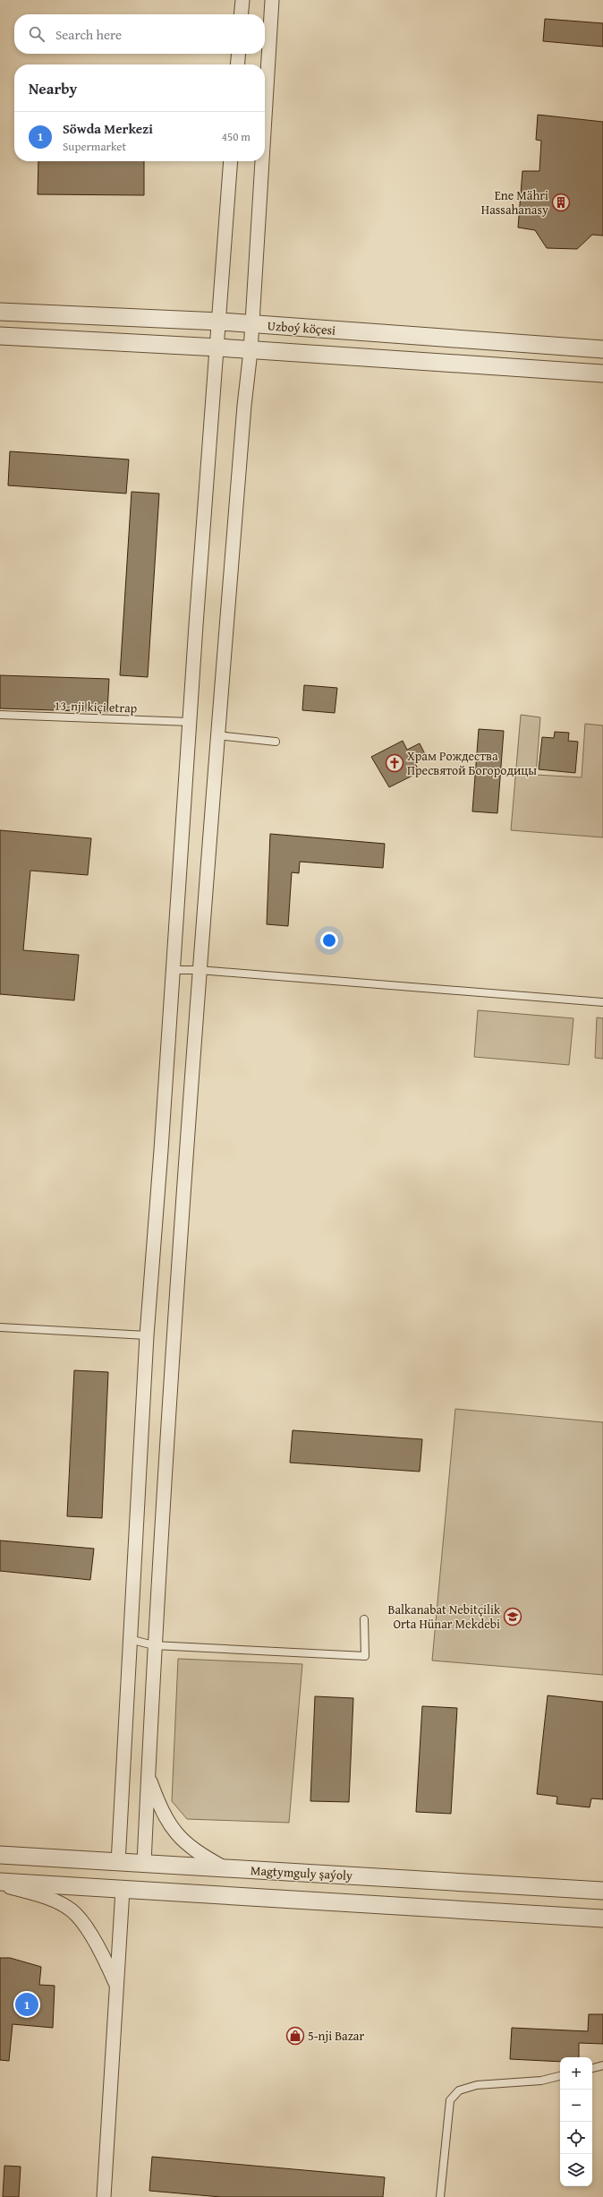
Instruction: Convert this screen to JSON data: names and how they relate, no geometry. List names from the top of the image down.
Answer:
{
  "streets": {
    "street": ["Uzboý köçesi", "Magtymguly şaýoly"],
    "lane": ["13-nji kiçi etrap"]
  },
  "places": {
    "building": ["Ene Mähri Hassahanasy"],
    "church": ["Храм Рождества Пресвятой Богородицы"],
    "school or university": ["Balkanabat Nebitçilik Orta Hünar Mekdebi"],
    "shop": ["5-nji Bazar"]
  },
  "page": {
    "search": "Search here",
    "heading": "Nearby",
    "list": [
      {
        "mark": "1",
        "name": "Söwda Merkezi",
        "note": "Supermarket",
        "value": "450 m"
      }
    ],
    "pins": "1",
    "map_buttons": ["+", "−"]
  }
}
